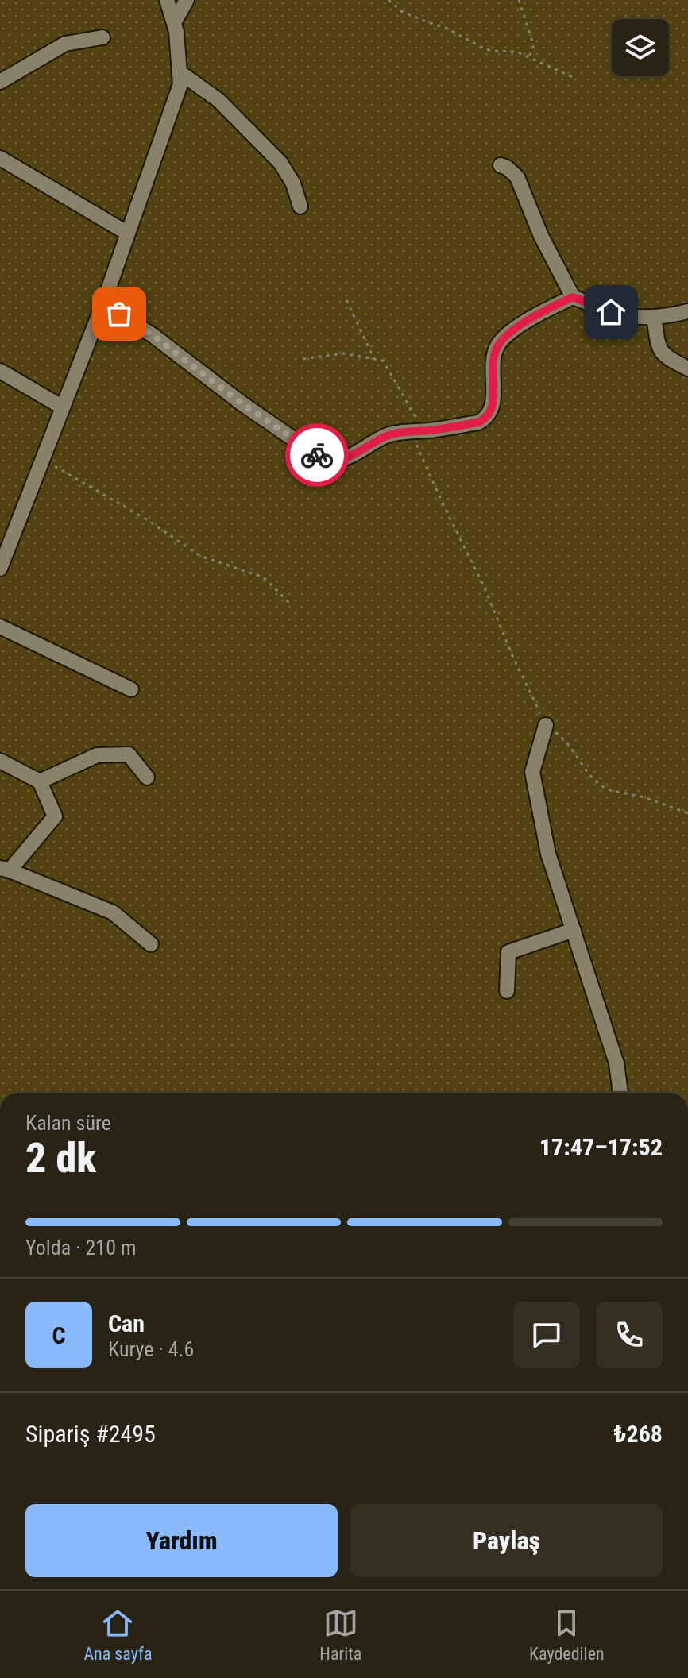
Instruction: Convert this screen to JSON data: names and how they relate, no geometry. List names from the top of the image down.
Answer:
{
  "page": {
    "heading": ["2 dk", "Kalan süre", "17:47–17:52"],
    "panel": [
      "Can",
      "Kurye · 4.6",
      "Sipariş #2495",
      "₺268"
    ],
    "bar": "Yolda · 210 m",
    "round": "C",
    "buttons": ["Yardım", "Paylaş"],
    "tabs": ["Ana sayfa", "Harita", "Kaydedilen"]
  }
}
